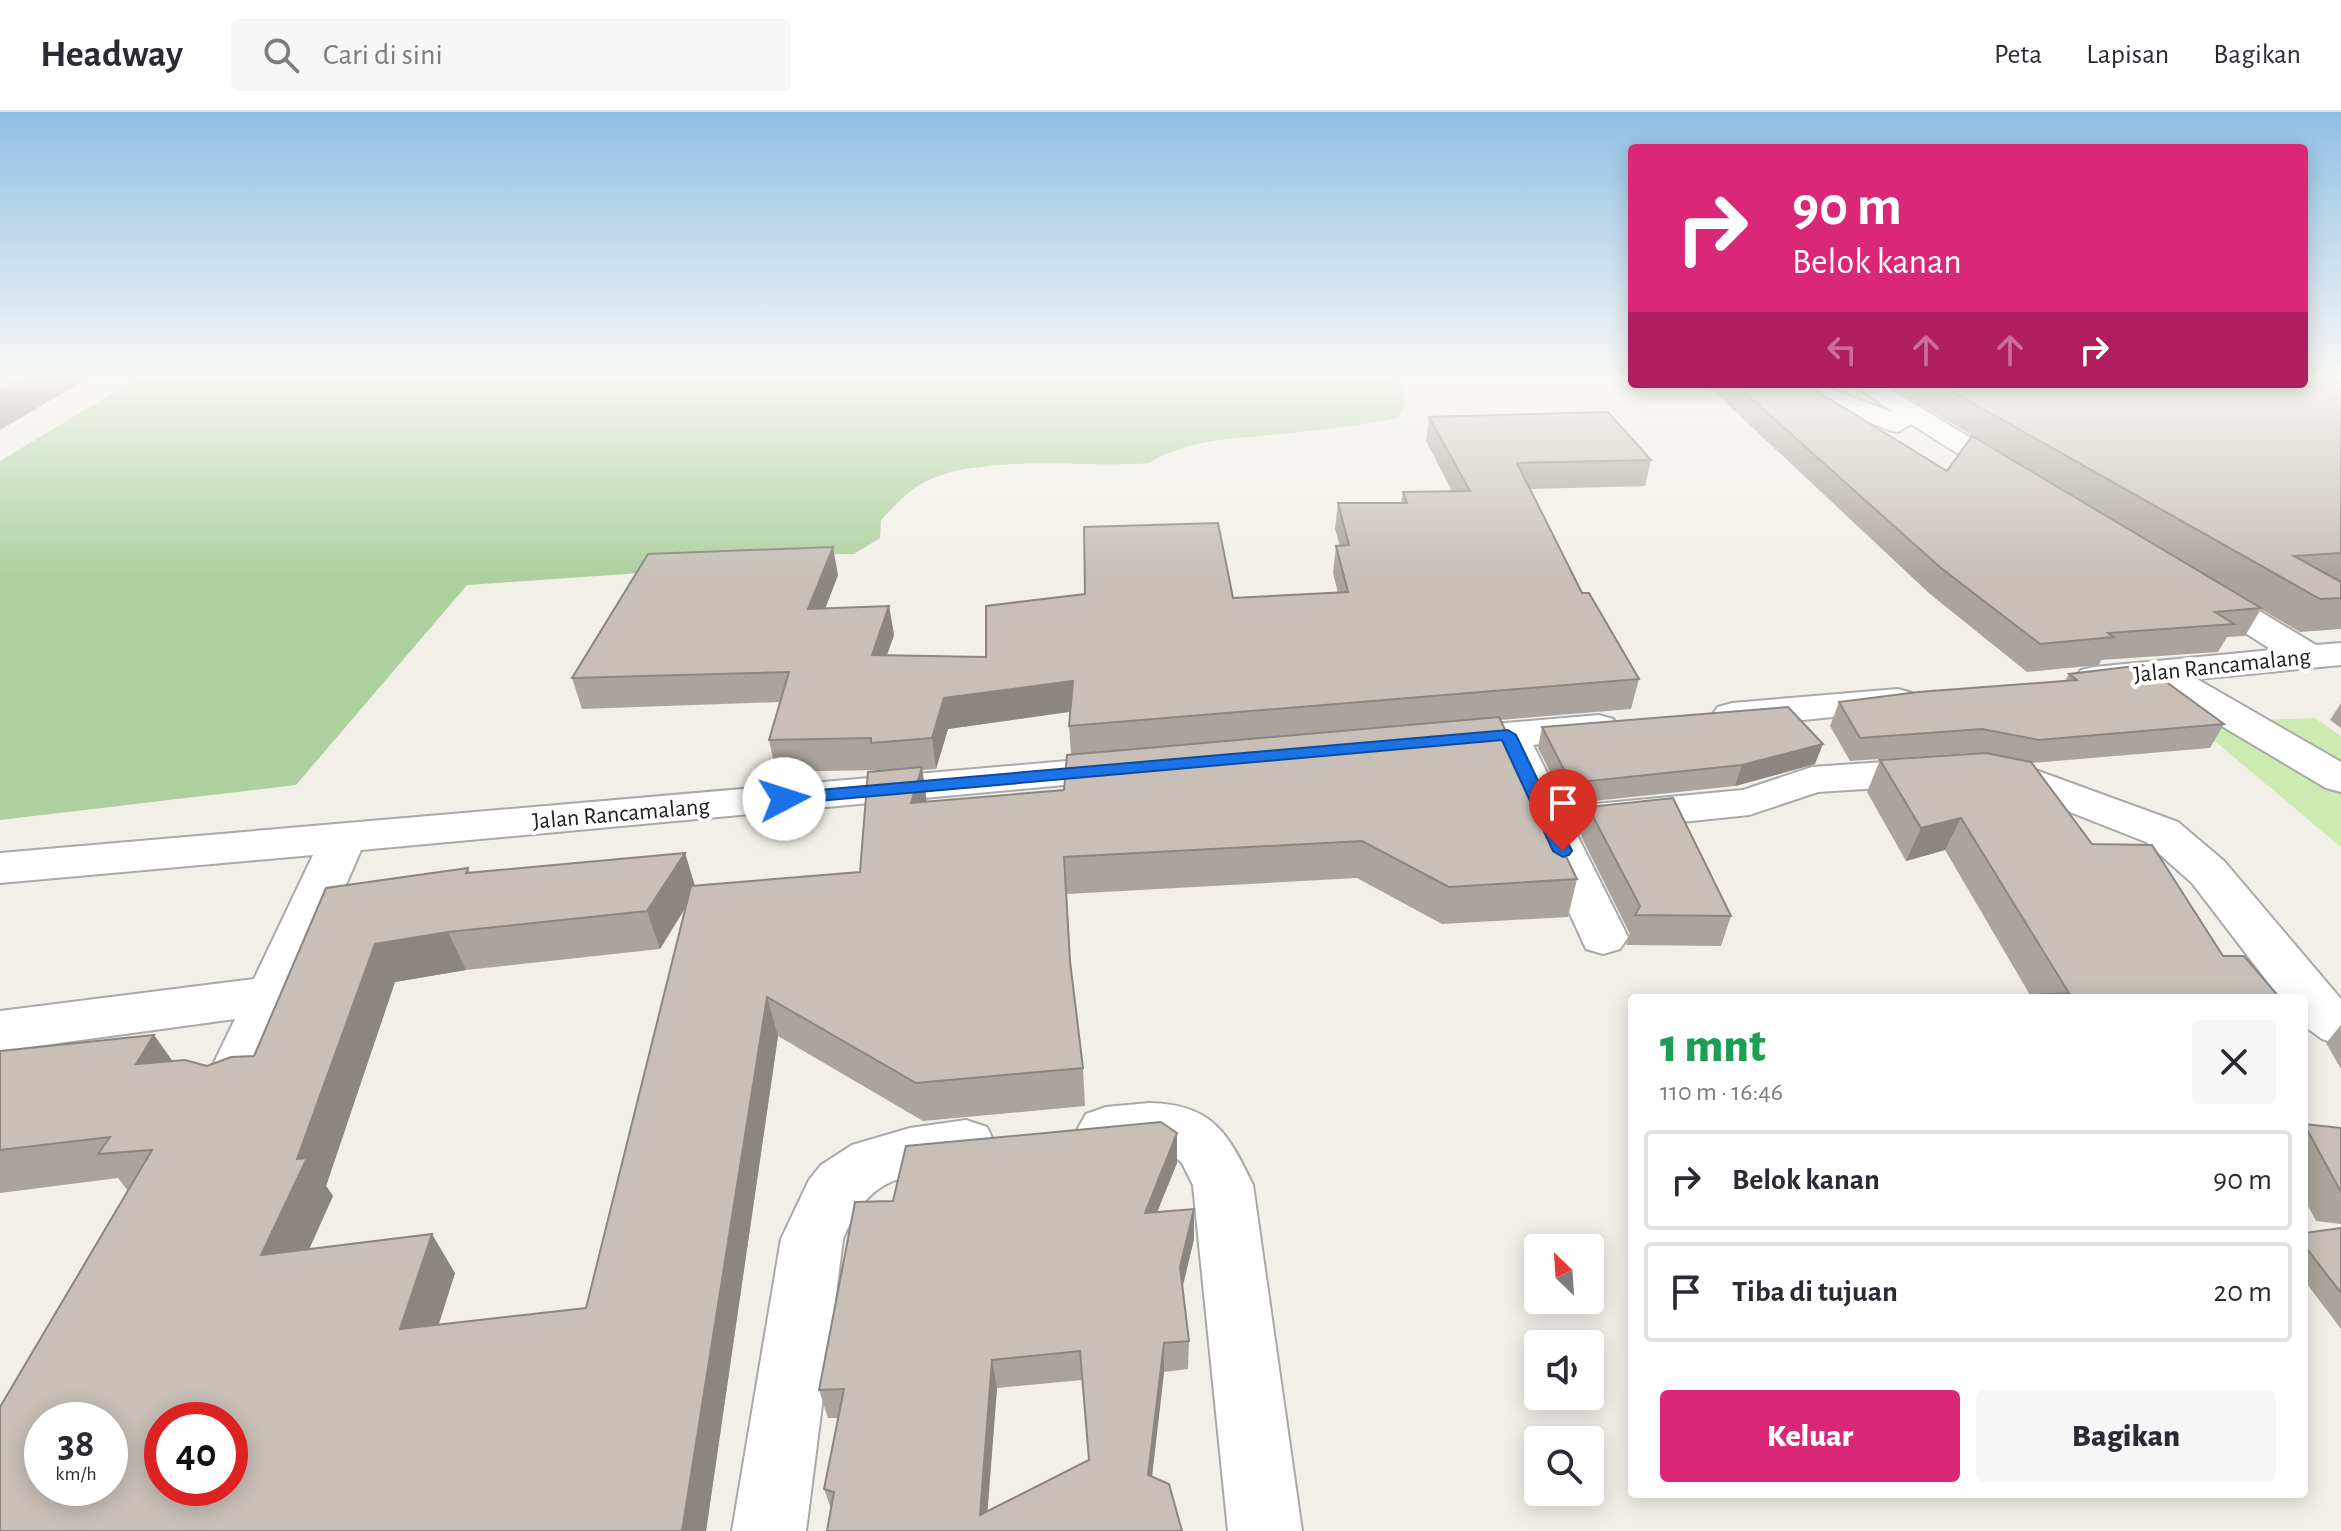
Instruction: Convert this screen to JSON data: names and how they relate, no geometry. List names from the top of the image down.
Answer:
{
  "streets": {
    "street": ["Jalan Rancamalang"]
  },
  "north": "top left",
  "page": {
    "header": "Headway",
    "search": "Cari di sini",
    "nav": ["Peta", "Lapisan", "Bagikan"],
    "turn": ["90 m", "Belok kanan"],
    "heading": ["1 mnt", "110 m · 16:46"],
    "list": [
      {
        "name": "Belok kanan",
        "value": "90 m"
      },
      {
        "name": "Tiba di tujuan",
        "value": "20 m"
      }
    ],
    "buttons": ["Keluar", "Bagikan"],
    "speed": "38 km/h",
    "limit": "40"
  }
}
